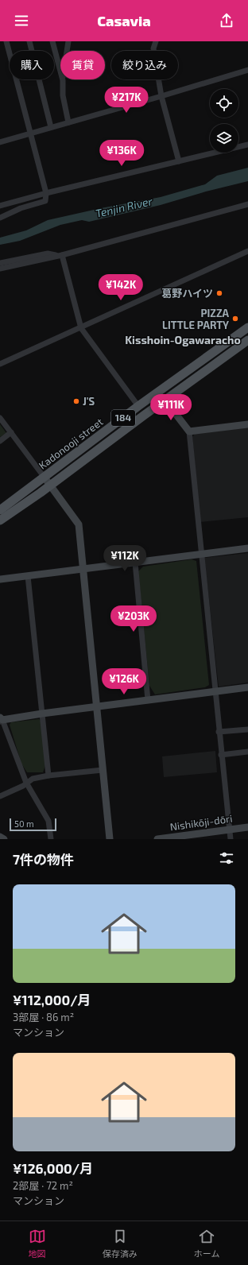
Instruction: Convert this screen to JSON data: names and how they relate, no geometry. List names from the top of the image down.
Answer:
{
  "streets": {
    "main road": ["184", "Kadonooji street"],
    "street": ["Nishikōji-dōri"]
  },
  "districts": ["Kisshoin-Ogawaracho"],
  "water": ["Tenjin River"],
  "places": ["葛野ハイツ", "PIZZA LITTLE PARTY", "J'S"],
  "scale_bar": "50 m",
  "page": {
    "header": "Casavia",
    "chip": ["購入", "賃貸", "絞り込み"],
    "price": [
      "¥217K",
      "¥136K",
      "¥142K",
      "¥111K",
      "¥112K",
      "¥203K",
      "¥126K"
    ],
    "scale": "50 m",
    "heading": "7件の物件",
    "list": [
      {
        "name": "¥112,000/月",
        "note": "3部屋 · 86 m² · マンション"
      },
      {
        "name": "¥126,000/月",
        "note": "2部屋 · 72 m² · マンション"
      }
    ],
    "tabs": ["地図", "保存済み", "ホーム"]
  }
}
